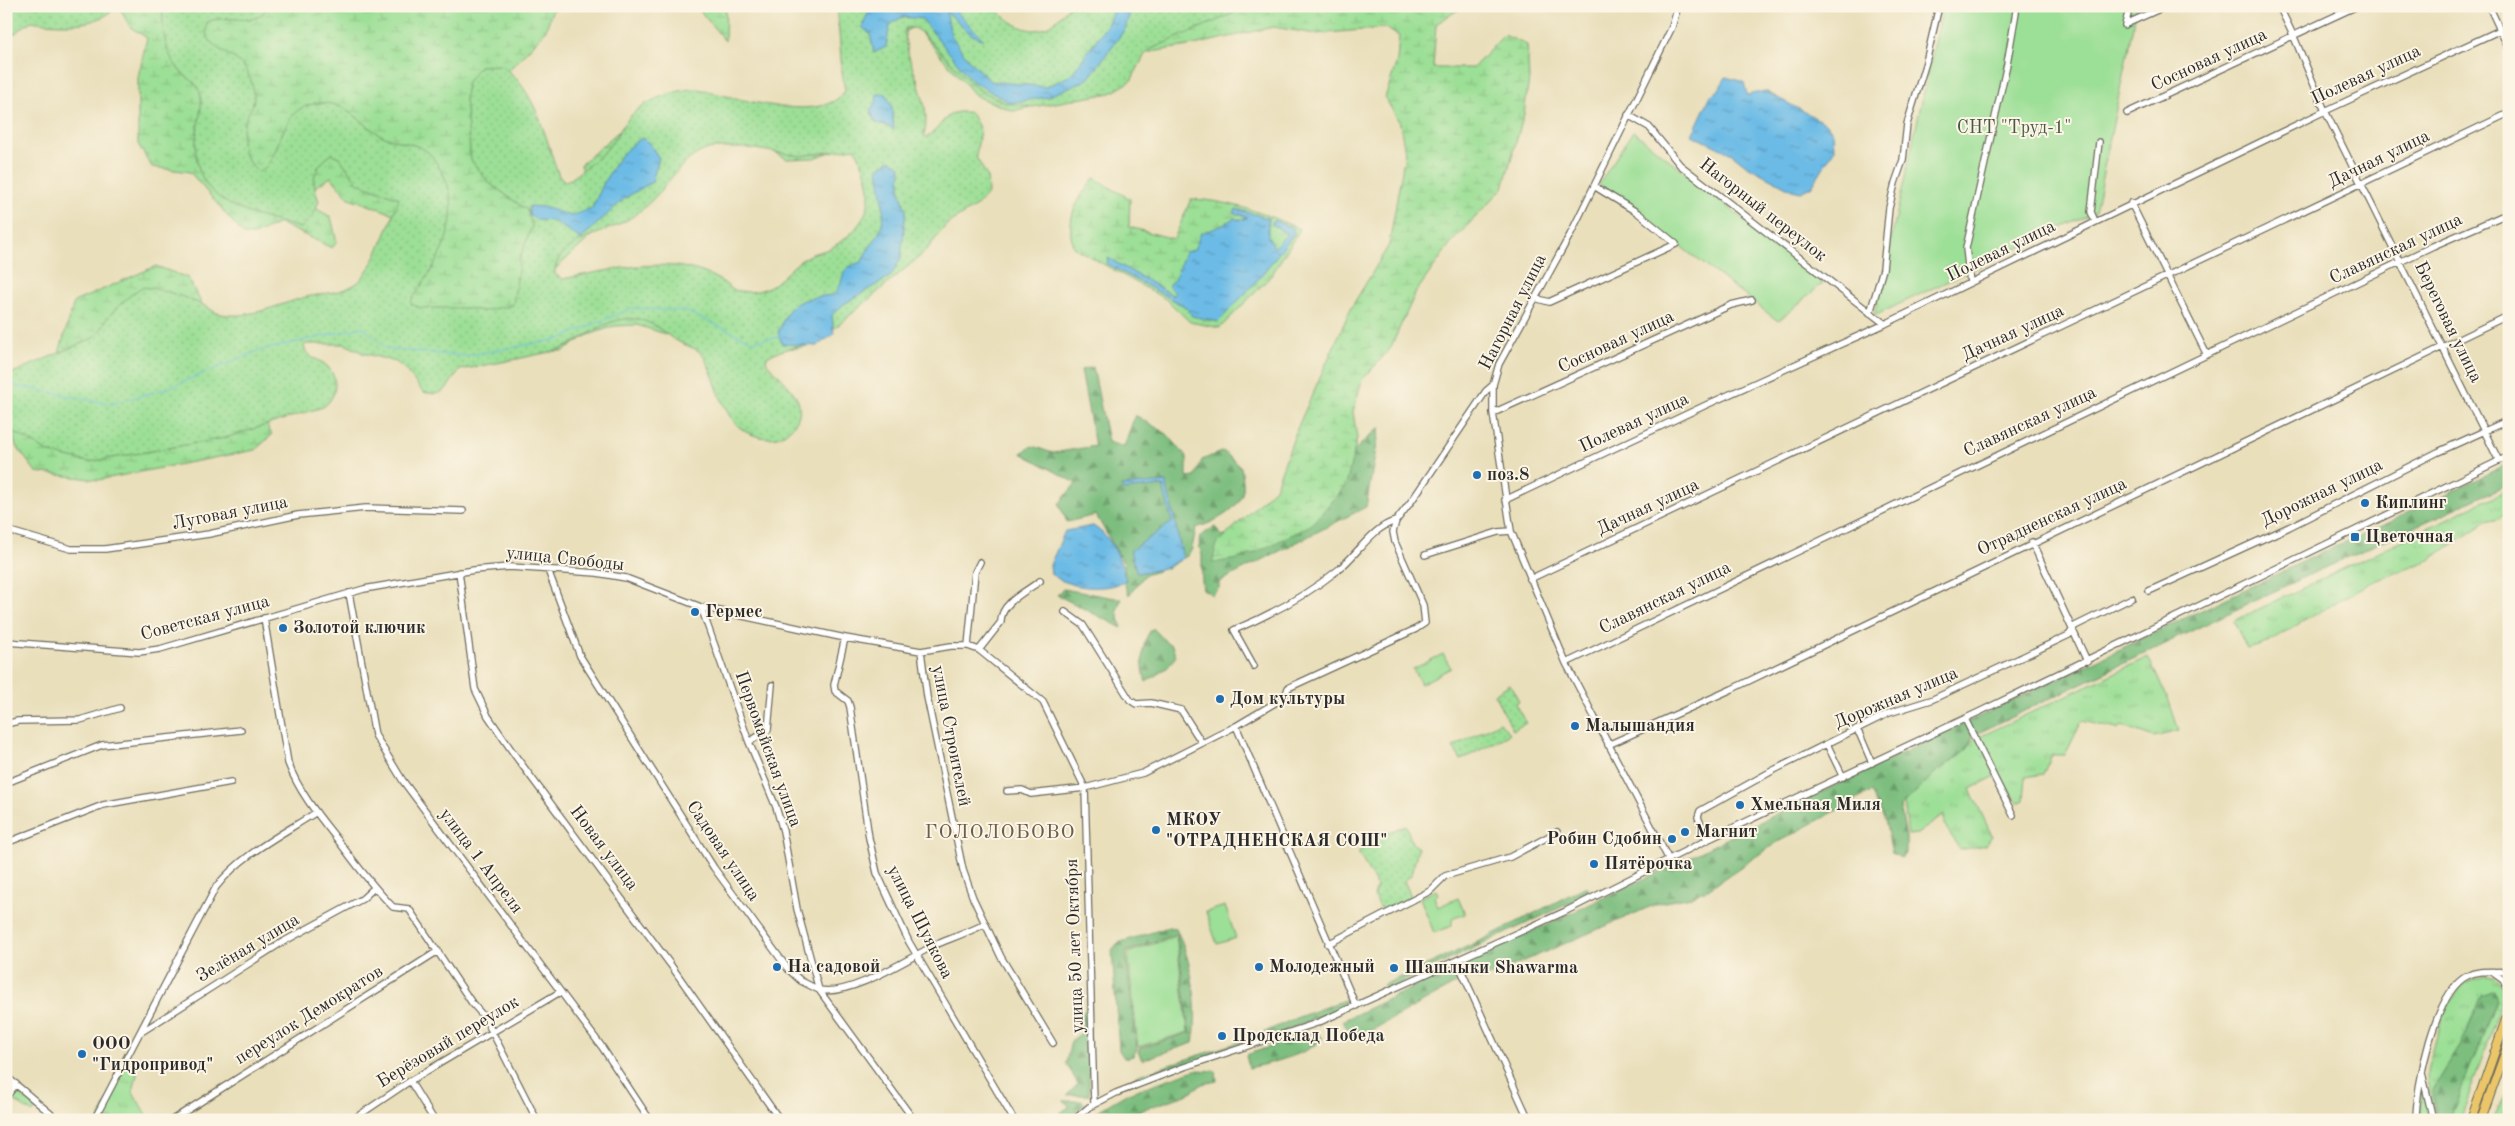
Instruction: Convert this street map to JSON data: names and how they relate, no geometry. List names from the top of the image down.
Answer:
{
  "streets": {
    "street": [
      "Сосновая улица",
      "Полевая улица",
      "Дачная улица",
      "Нагорный переулок",
      "Славянская улица",
      "Нагорная улица",
      "Береговая улица",
      "Дорожная улица",
      "Луговая улица",
      "Отрадненская улица",
      "улица Свободы",
      "Советская улица",
      "улица Строителей",
      "Первомайская улица",
      "Новая улица",
      "Садовая улица",
      "улица 1 Апреля",
      "улица Шуякова",
      "улица 50 лет Октября",
      "Зелёная улица",
      "переулок Демократов",
      "Берёзовый переулок"
    ]
  },
  "crossings": [
    ["Сосновая улица", "Нагорная улица"],
    ["Сосновая улица", "Береговая улица"],
    ["Полевая улица", "Нагорный переулок"],
    ["Полевая улица", "Нагорная улица"],
    ["Полевая улица", "Береговая улица"],
    ["Дачная улица", "Нагорная улица"],
    ["Дачная улица", "Береговая улица"],
    ["Нагорный переулок", "Нагорная улица"],
    ["Славянская улица", "Нагорная улица"],
    ["Славянская улица", "Береговая улица"],
    ["Нагорная улица", "Отрадненская улица"],
    ["Береговая улица", "Дорожная улица"],
    ["Береговая улица", "Отрадненская улица"],
    ["улица Свободы", "Советская улица"],
    ["улица Свободы", "улица Строителей"],
    ["улица Свободы", "Первомайская улица"],
    ["улица Свободы", "Новая улица"],
    ["улица Свободы", "Садовая улица"],
    ["улица Свободы", "улица 1 Апреля"],
    ["улица Свободы", "улица Шуякова"],
    ["улица Свободы", "улица 50 лет Октября"],
    ["Советская улица", "улица 1 Апреля"],
    ["улица Строителей", "улица 50 лет Октября"],
    ["Первомайская улица", "Садовая улица"],
    ["улица 1 Апреля", "Берёзовый переулок"]
  ],
  "districts": ["ГОЛОЛОБОВО"],
  "parks": ["СНТ \"Труд-1\""],
  "places": {
    "other": [
      "поз.8",
      "Киплинг",
      "Гермес",
      "Золотой ключик",
      "Дом культуры",
      "Малышандия",
      "Хмельная Миля",
      "МКОУ \"ОТРАДНЕНСКАЯ СОШ\"",
      "Магнит",
      "Робин Сдобин",
      "Пятёрочка",
      "На садовой",
      "Молодежный",
      "Шашлыки Shawarma",
      "Продсклад Победа",
      "ООО \"Гидропривод\""
    ],
    "transit": ["Цветочная"]
  }
}
